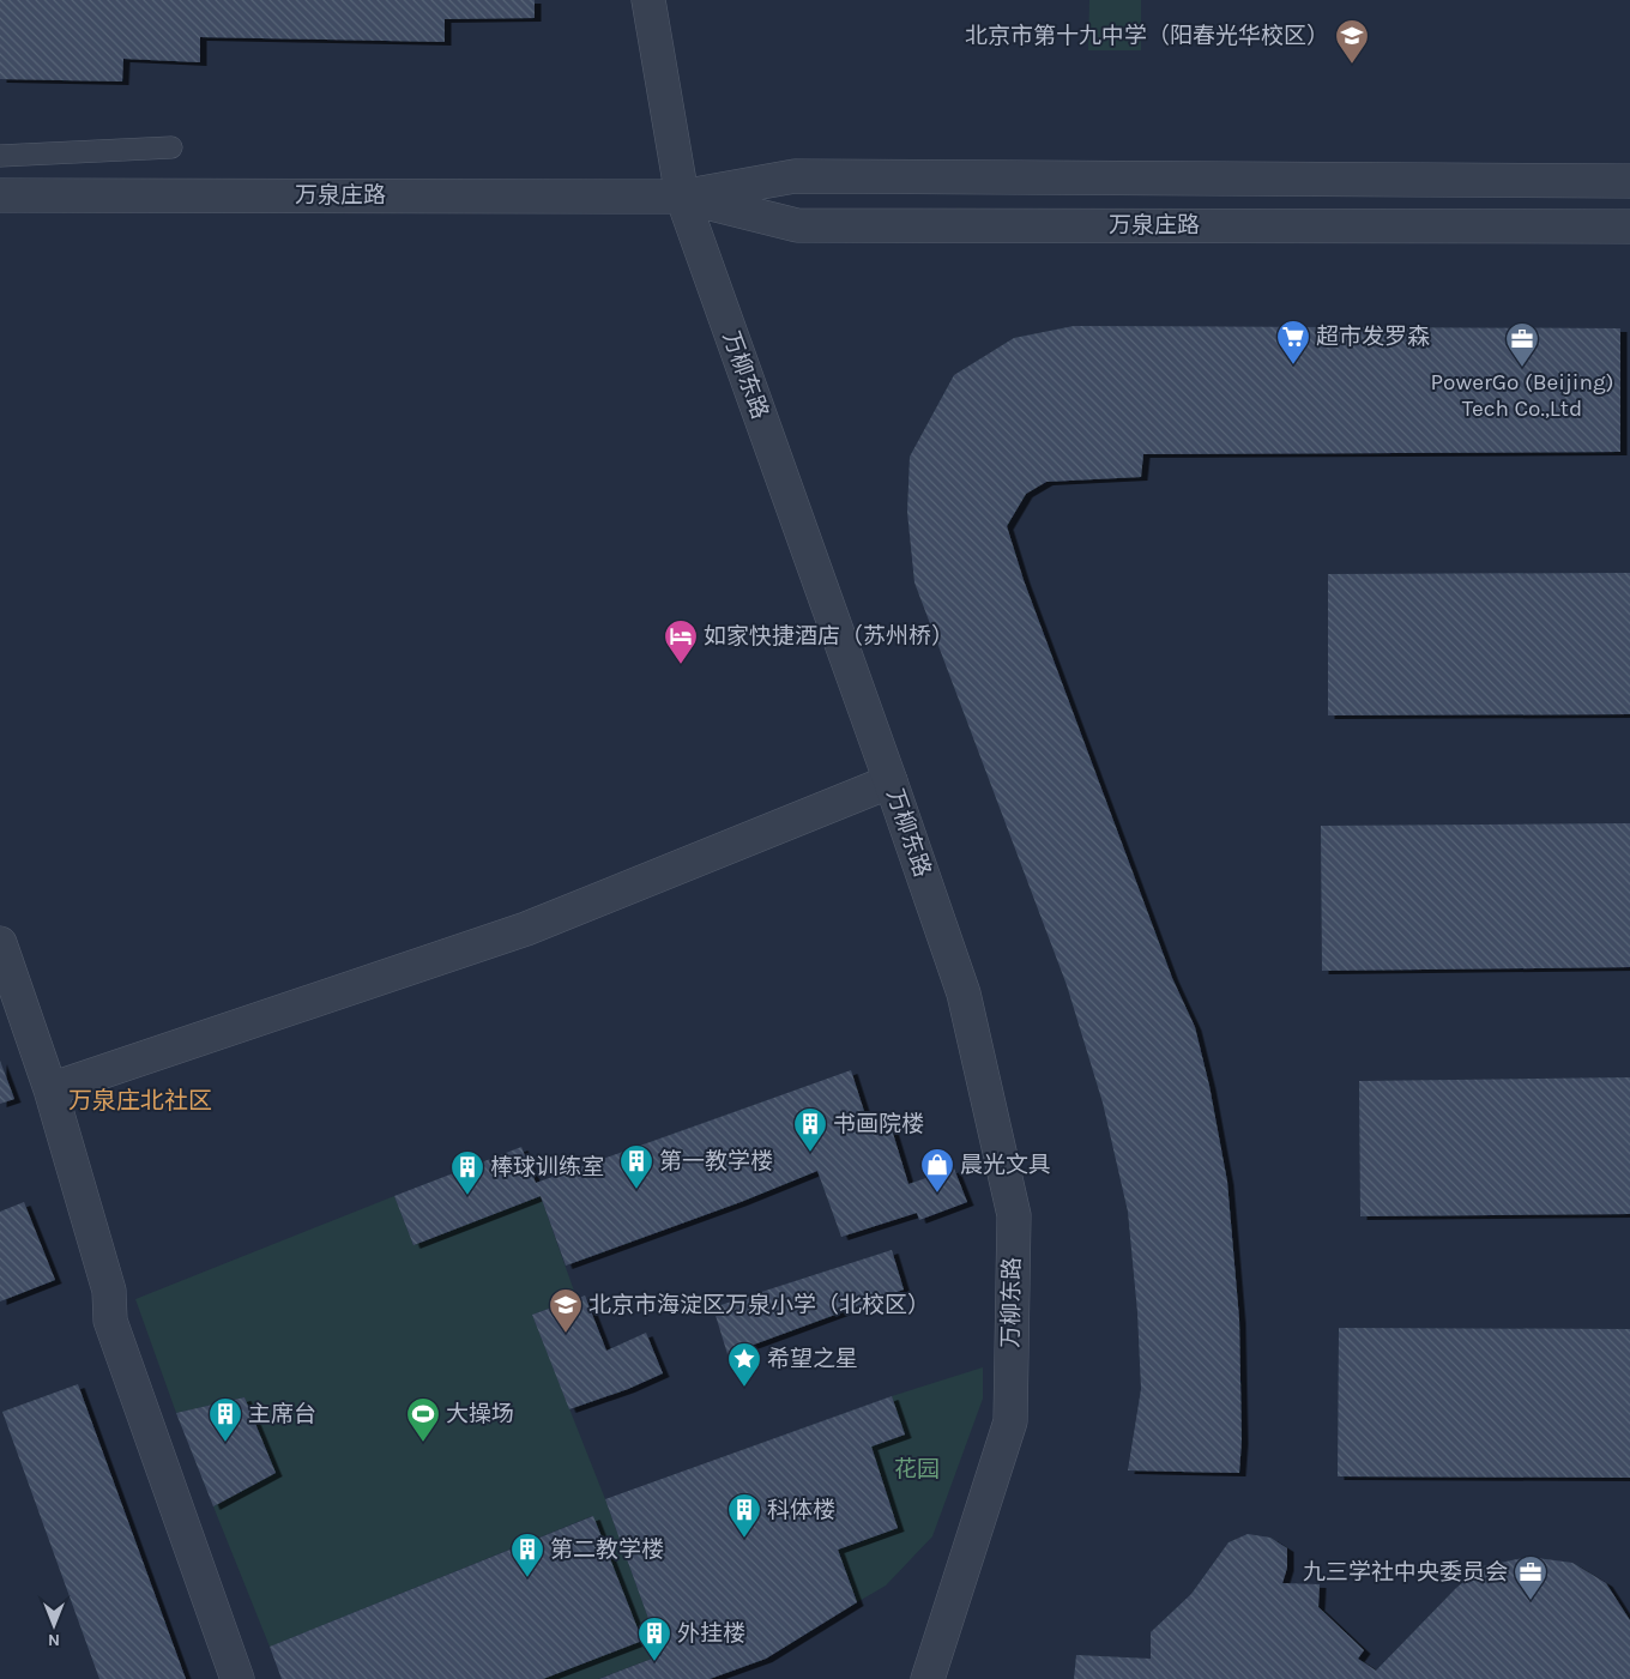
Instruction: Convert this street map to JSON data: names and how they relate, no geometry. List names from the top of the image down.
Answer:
{
  "streets": {
    "street": ["万泉庄路", "万柳东路"]
  },
  "crossings": [
    ["万泉庄路", "万柳东路"]
  ],
  "districts": ["万泉庄北社区"],
  "parks": ["花园"],
  "places": {
    "school or university": ["北京市第十九中学（阳春光华校区）", "北京市海淀区万泉小学（北校区）"],
    "supermarket": ["超市发罗森"],
    "office": ["PowerGo (Beijing) Tech Co.,Ltd", "九三学社中央委员会"],
    "hotel": ["如家快捷酒店（苏州桥）"],
    "building": [
      "书画院楼",
      "第一教学楼",
      "棒球训练室",
      "主席台",
      "科体楼",
      "第二教学楼",
      "外挂楼"
    ],
    "shop": ["晨光文具"],
    "place": ["希望之星"],
    "sports": ["大操场"]
  },
  "north": "bottom"
}
